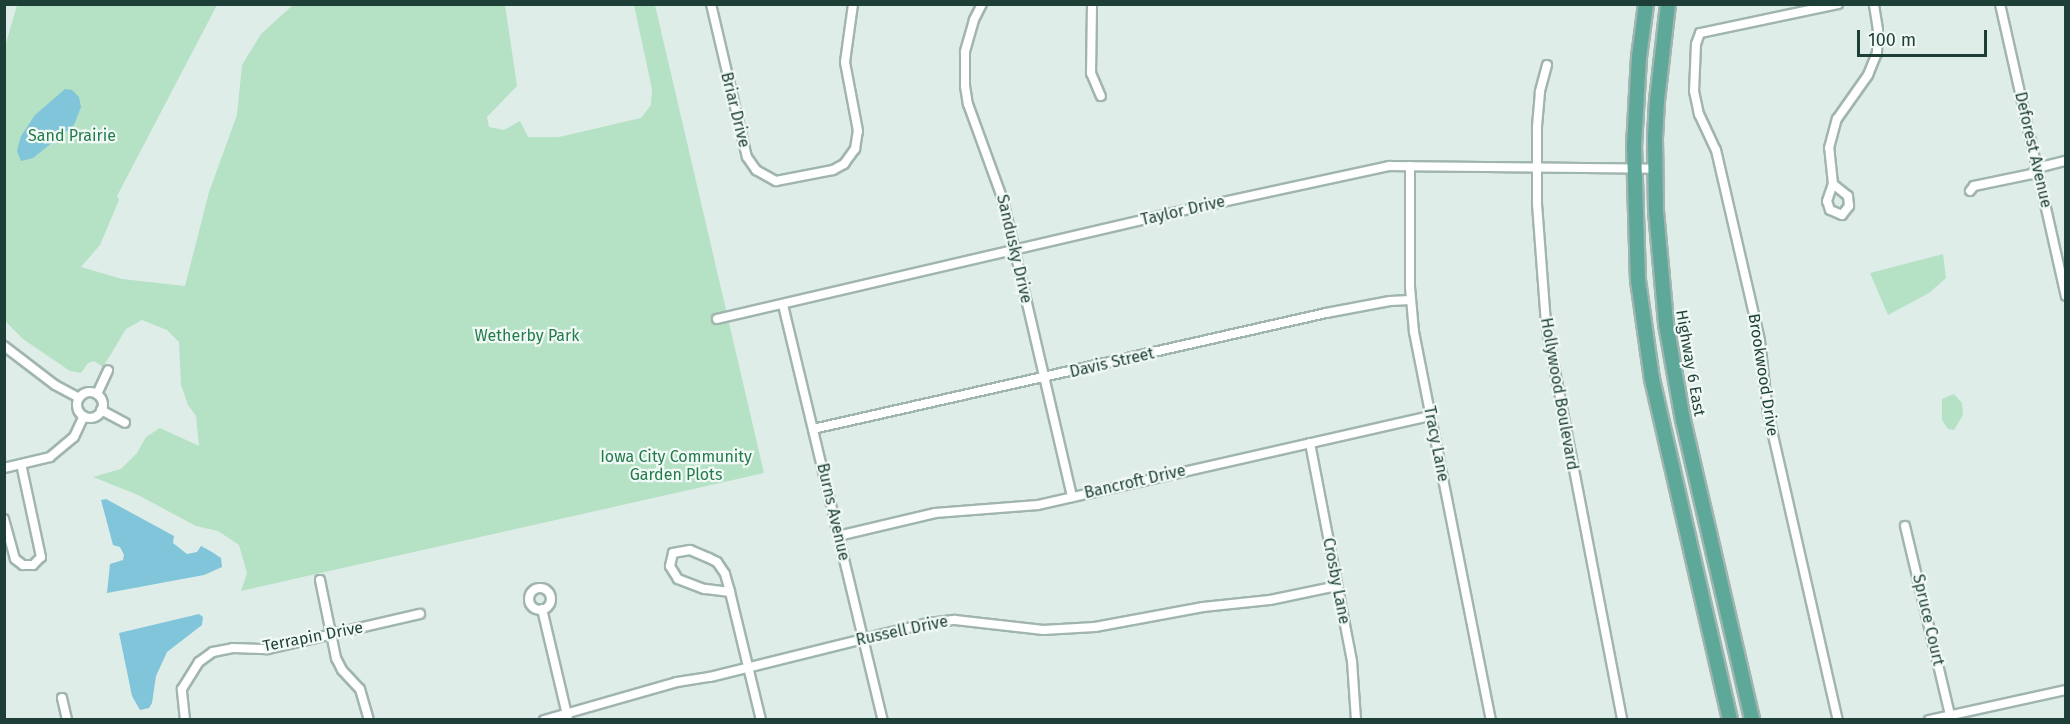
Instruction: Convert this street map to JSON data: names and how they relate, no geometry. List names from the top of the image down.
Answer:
{
  "streets": {
    "main road": ["Highway 6 East"],
    "street": [
      "Briar Drive",
      "Deforest Avenue",
      "Taylor Drive",
      "Sandusky Drive",
      "Davis Street",
      "Brookwood Drive",
      "Hollywood Boulevard",
      "Tracy Lane",
      "Bancroft Drive",
      "Burns Avenue",
      "Crosby Lane",
      "Spruce Court",
      "Russell Drive",
      "Terrapin Drive"
    ]
  },
  "crossings": [
    ["Taylor Drive", "Sandusky Drive"],
    ["Taylor Drive", "Highway 6 East"],
    ["Taylor Drive", "Hollywood Boulevard"],
    ["Taylor Drive", "Tracy Lane"],
    ["Taylor Drive", "Burns Avenue"],
    ["Sandusky Drive", "Davis Street"],
    ["Sandusky Drive", "Bancroft Drive"],
    ["Davis Street", "Tracy Lane"],
    ["Davis Street", "Burns Avenue"],
    ["Tracy Lane", "Bancroft Drive"],
    ["Bancroft Drive", "Burns Avenue"],
    ["Bancroft Drive", "Crosby Lane"],
    ["Burns Avenue", "Russell Drive"],
    ["Crosby Lane", "Russell Drive"]
  ],
  "parks": ["Sand Prairie", "Wetherby Park", "Iowa City Community Garden Plots"],
  "scale_bar": "100 m"
}
